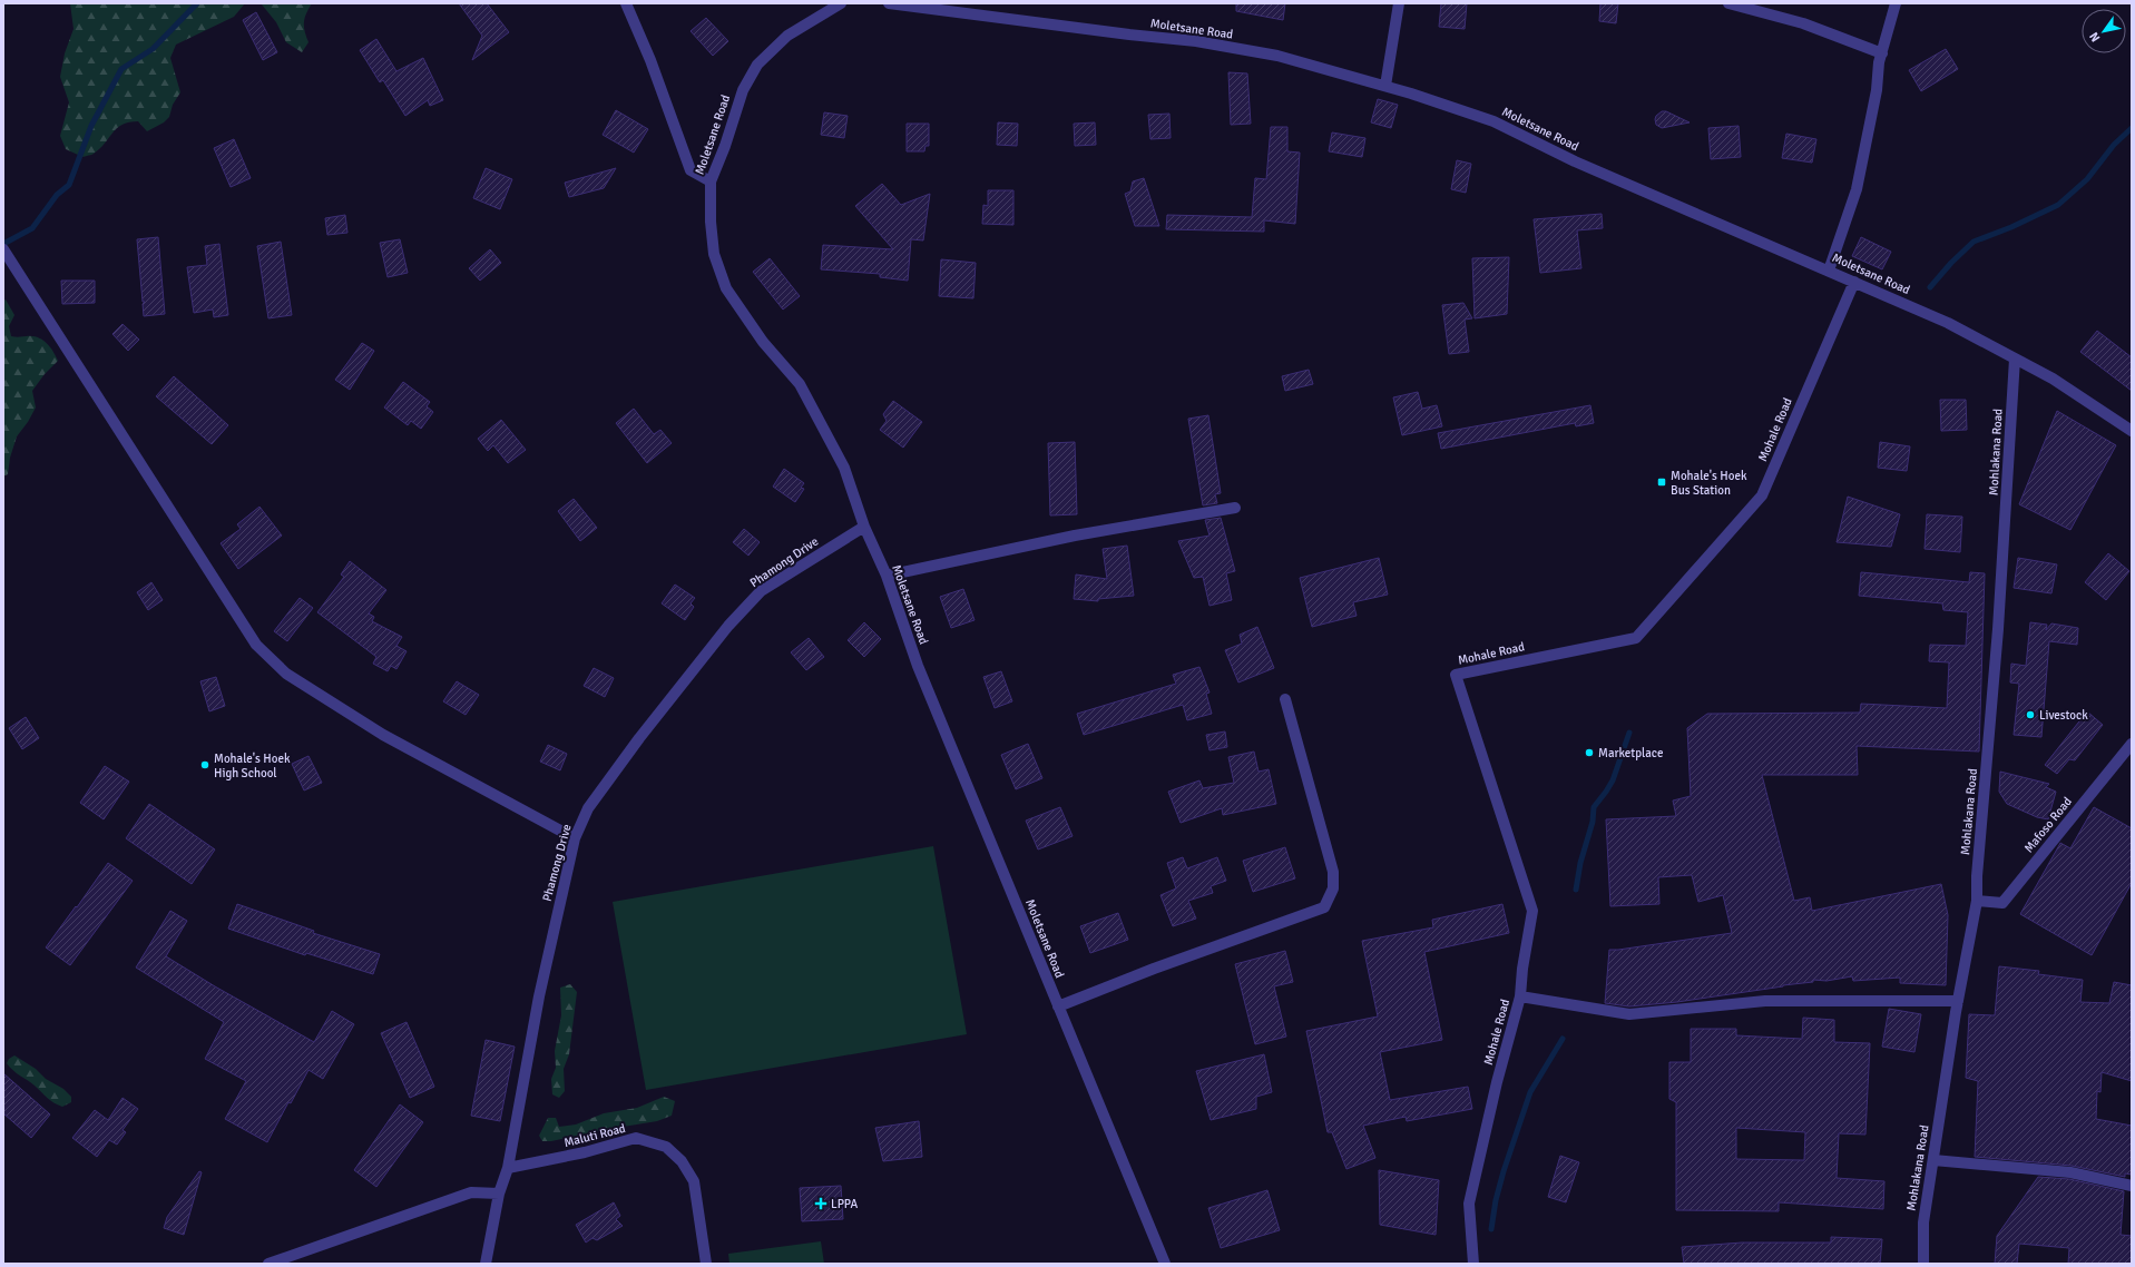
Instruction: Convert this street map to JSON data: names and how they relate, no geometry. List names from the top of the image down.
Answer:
{
  "streets": {
    "street": [
      "Moletsane Road",
      "Mohale Road",
      "Mohlakana Road",
      "Phamong Drive",
      "Mafoso Road",
      "Maluti Road"
    ]
  },
  "crossings": [
    ["Moletsane Road", "Mohale Road"],
    ["Moletsane Road", "Mohlakana Road"],
    ["Moletsane Road", "Phamong Drive"],
    ["Mohlakana Road", "Mafoso Road"],
    ["Phamong Drive", "Maluti Road"]
  ],
  "places": {
    "transit": ["Mohale's Hoek Bus Station"],
    "other": ["Livestock", "Marketplace", "Mohale's Hoek High School"],
    "health": ["LPPA"]
  },
  "north": "bottom left"
}
